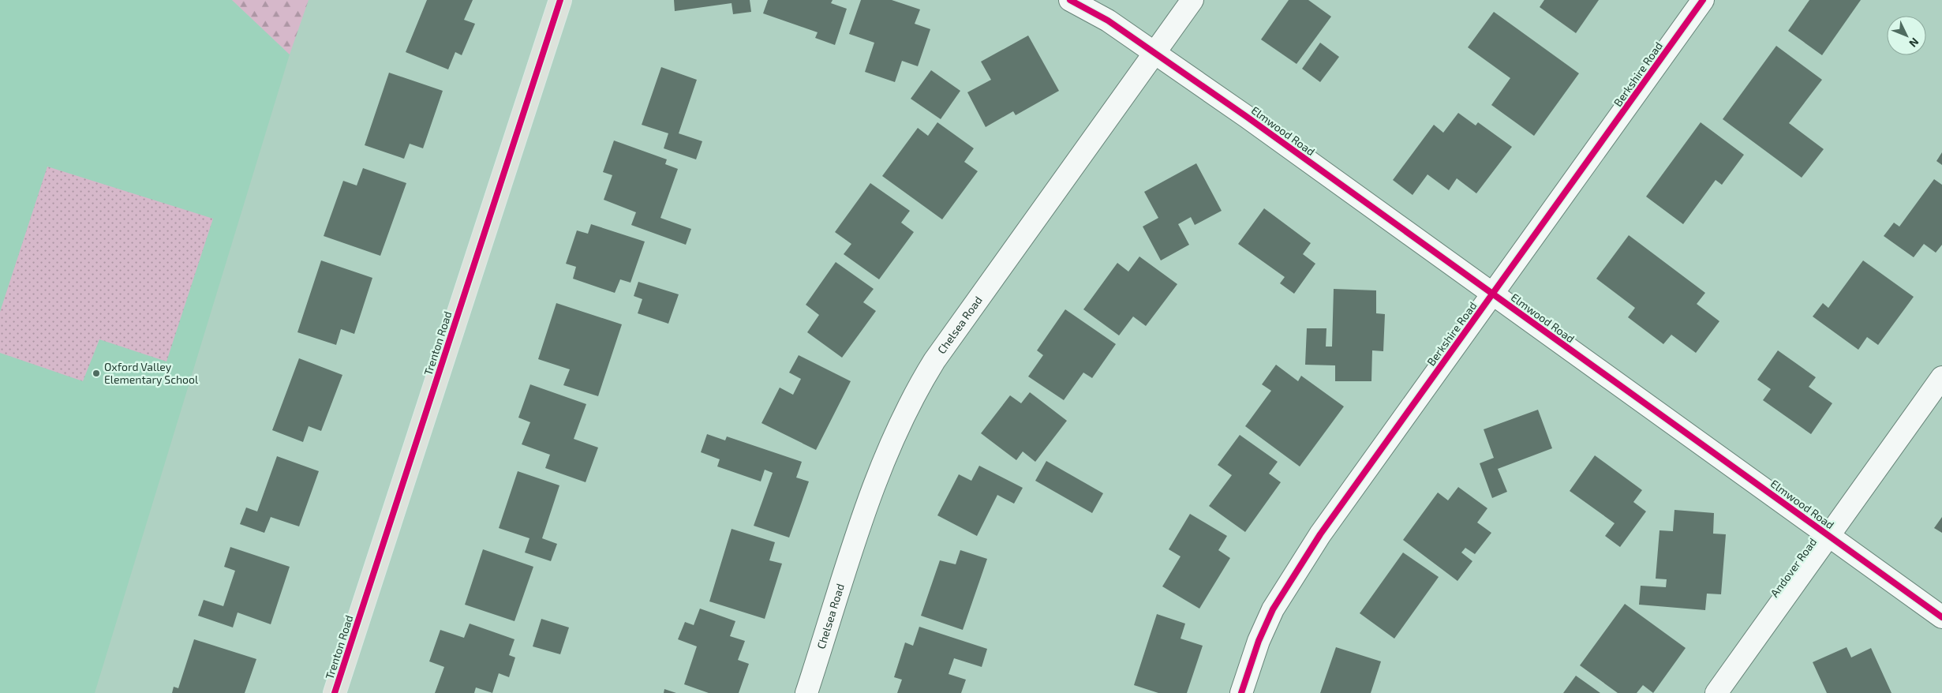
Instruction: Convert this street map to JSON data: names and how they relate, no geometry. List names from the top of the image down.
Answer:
{
  "streets": {
    "main road": ["Trenton Road"],
    "street": [
      "Berkshire Road",
      "Elmwood Road",
      "Chelsea Road",
      "Andover Road"
    ]
  },
  "crossings": [
    ["Berkshire Road", "Elmwood Road"],
    ["Elmwood Road", "Chelsea Road"],
    ["Elmwood Road", "Andover Road"]
  ],
  "places": ["Oxford Valley Elementary School"],
  "north": "bottom right"
}
